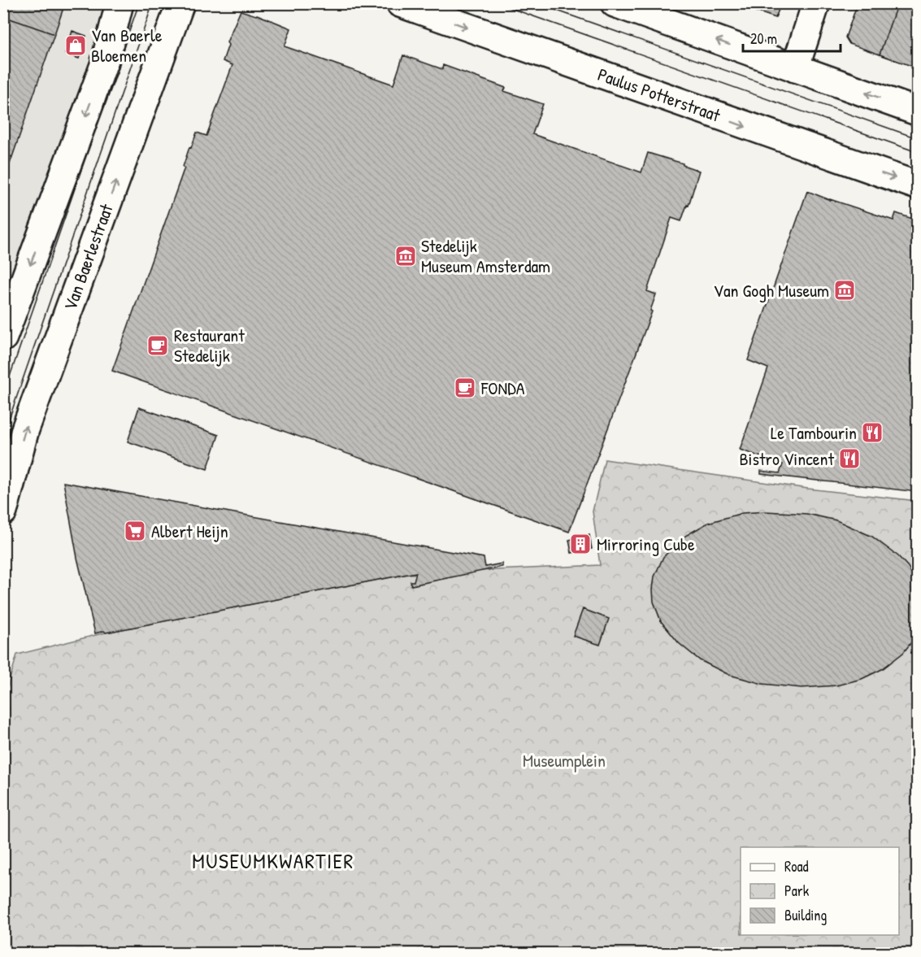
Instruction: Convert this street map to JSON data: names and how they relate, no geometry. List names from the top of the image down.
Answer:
{
  "streets": {
    "street": ["Paulus Potterstraat", "Van Baerlestraat"]
  },
  "districts": ["MUSEUMKWARTIER"],
  "parks": ["Museumplein"],
  "places": {
    "shop": ["Van Baerle Bloemen"],
    "museum": ["Stedelijk Museum Amsterdam", "Van Gogh Museum"],
    "cafe": ["Restaurant Stedelijk", "FONDA"],
    "restaurant": ["Le Tambourin", "Bistro Vincent"],
    "supermarket": ["Albert Heijn"],
    "building": ["Mirroring Cube"]
  },
  "legend": ["Road", "Park", "Building"],
  "scale_bar": "20 m"
}
